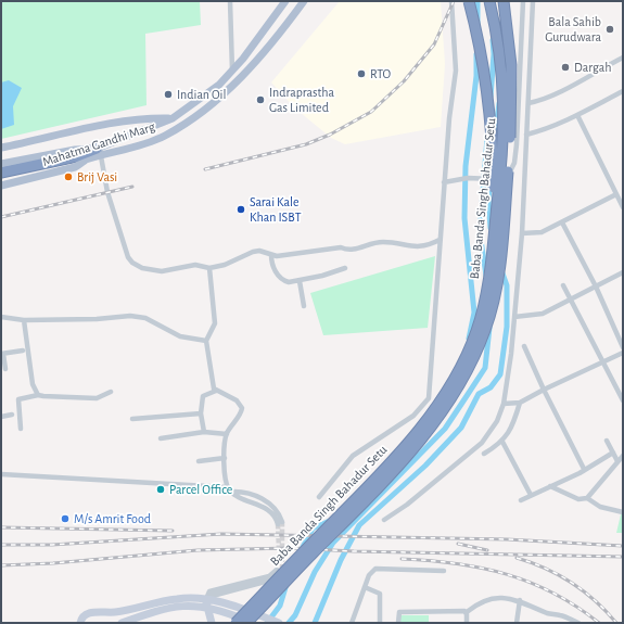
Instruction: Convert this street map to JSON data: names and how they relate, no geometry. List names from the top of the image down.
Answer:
{
  "streets": {
    "highway": ["Baba Banda Singh Bahadur Setu"],
    "main road": ["Mahatma Gandhi Marg"]
  },
  "places": [
    "Bala Sahib Gurudwara",
    "Dargah",
    "RTO",
    "Indian Oil",
    "Indraprastha Gas Limited",
    "Brij Vasi",
    "Sarai Kale Khan ISBT",
    "Parcel Office",
    "M/s Amrit Food"
  ]
}
